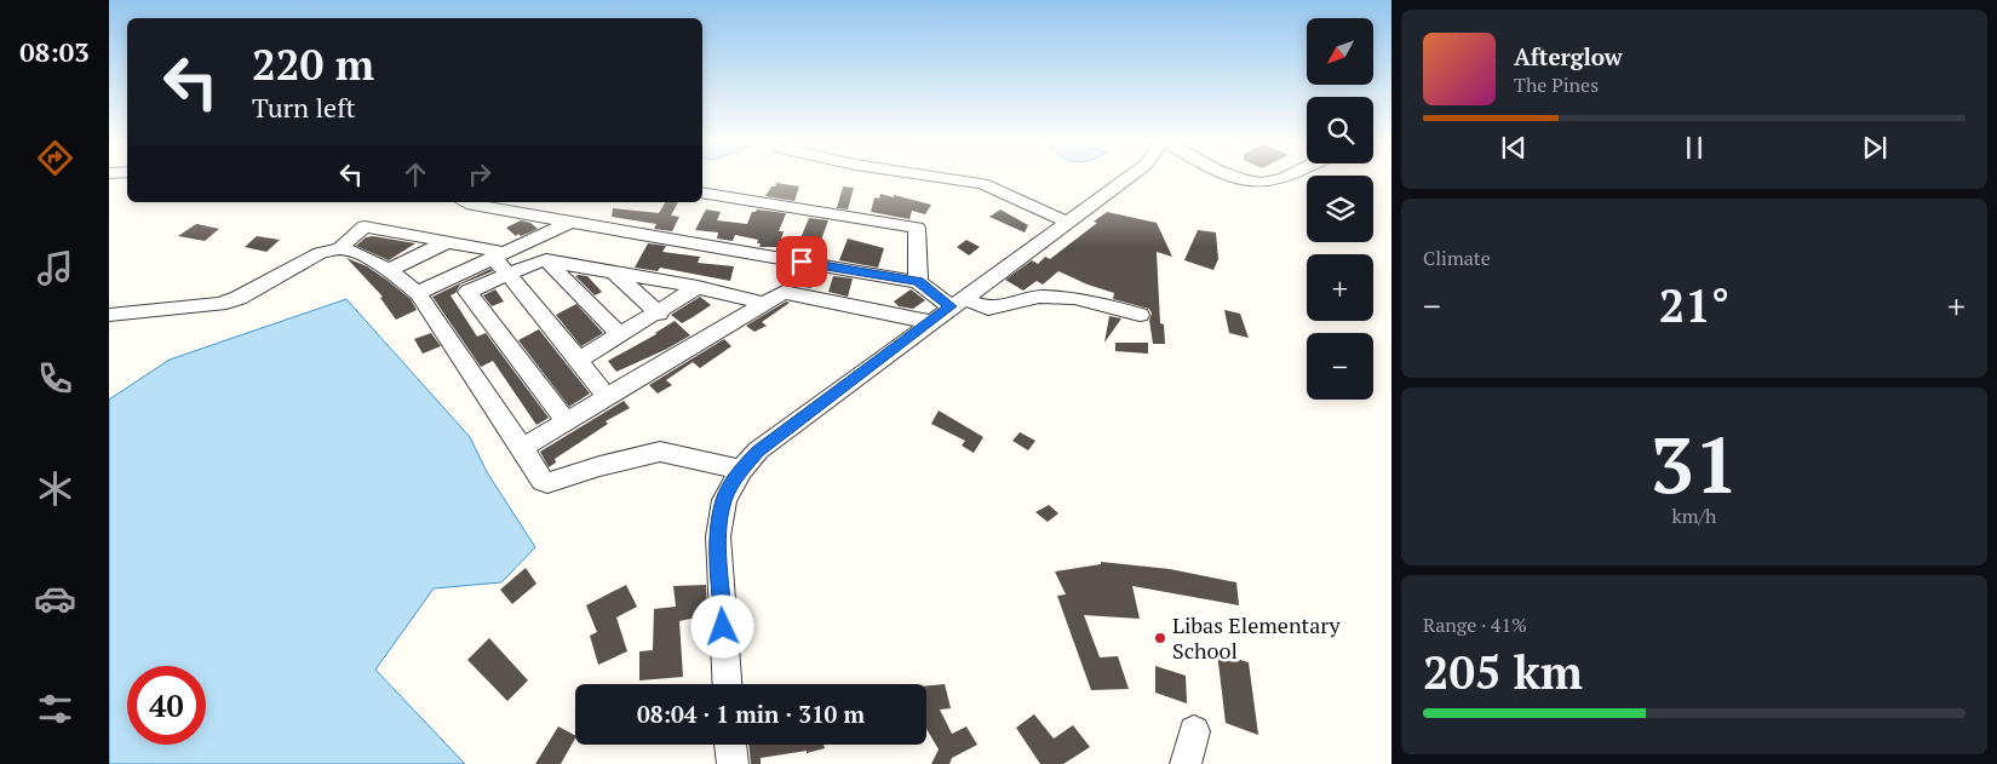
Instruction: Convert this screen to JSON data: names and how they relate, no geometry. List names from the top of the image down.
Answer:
{
  "places": ["Libas Elementary School"],
  "north": "bottom left",
  "page": {
    "tabs": "08:03",
    "map_buttons": ["+", "−"],
    "turn": ["220 m", "Turn left"],
    "song": ["Afterglow", "The Pines"],
    "tile": [
      "Climate",
      ["31", "km/h"],
      ["Range · 41%", "205 km"]
    ],
    "heat": ["−", "21°", "+"],
    "limit": "40",
    "trip": "08:04 · 1 min · 310 m"
  }
}
